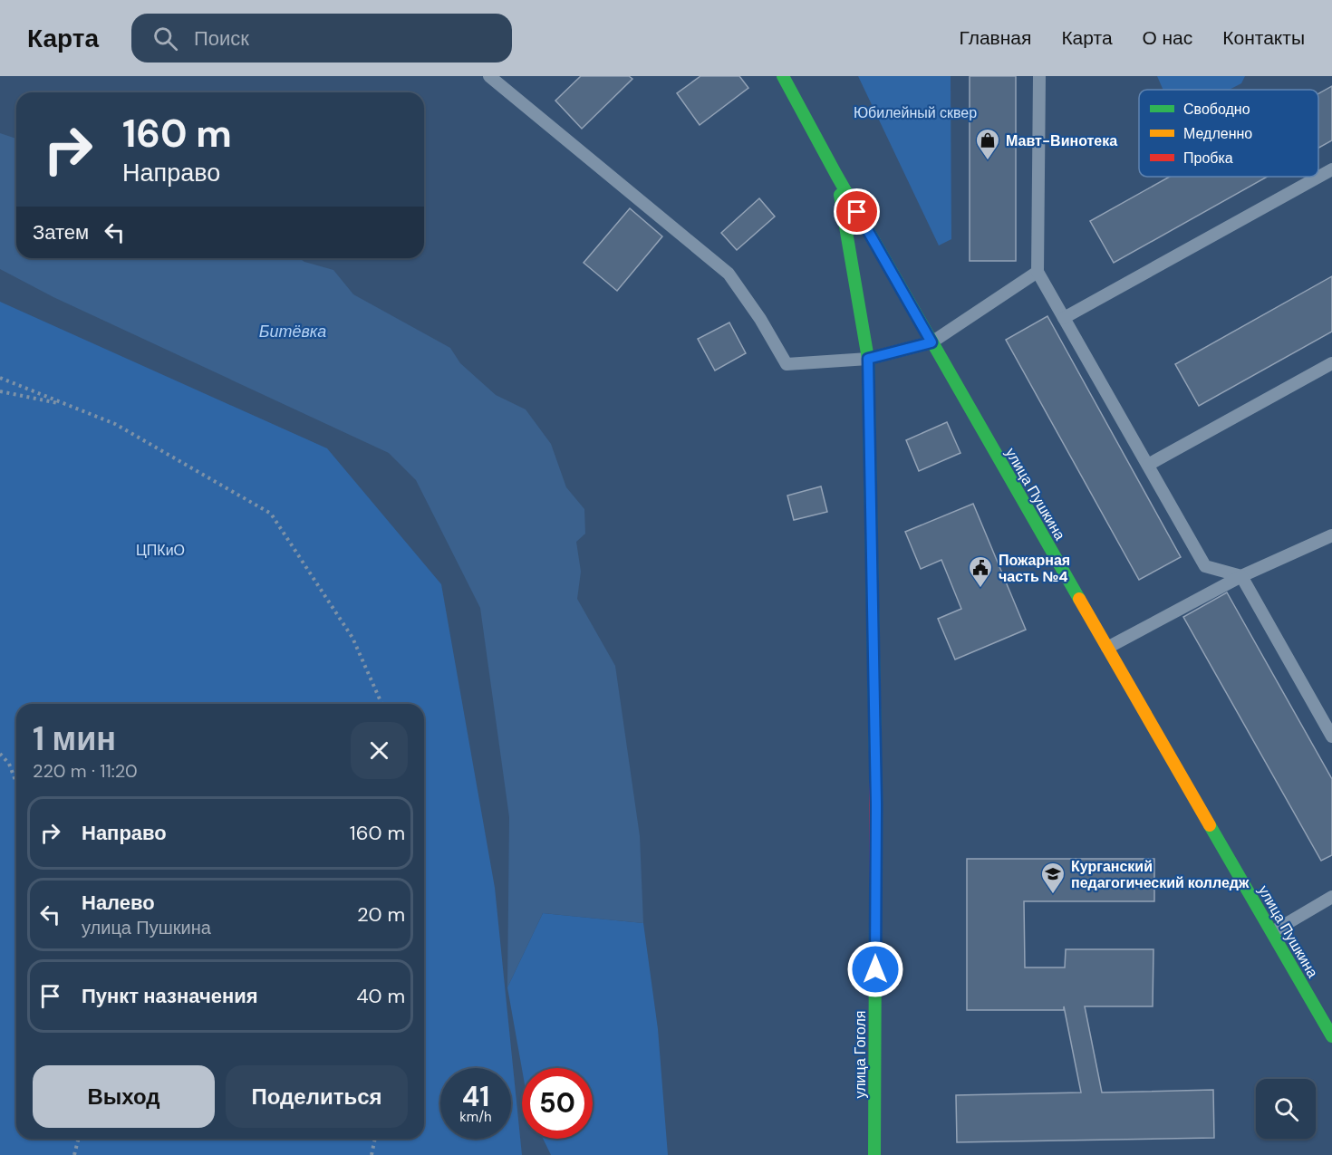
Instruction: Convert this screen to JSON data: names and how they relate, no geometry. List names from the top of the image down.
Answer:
{
  "streets": {
    "main road": ["улица Пушкина", "улица Гоголя"]
  },
  "crossings": [
    ["улица Пушкина", "улица Гоголя"]
  ],
  "water": ["Битёвка"],
  "parks": ["Юбилейный сквер", "ЦПКиО"],
  "places": {
    "shop": ["Мавт-Винотека"],
    "public building": ["Пожарная часть №4"],
    "school or university": ["Курганский педагогический колледж"]
  },
  "legend": ["Свободно", "Медленно", "Пробка"],
  "page": {
    "header": "Карта",
    "search": "Поиск",
    "nav": [
      "Главная",
      "Карта",
      "О нас",
      "Контакты"
    ],
    "turn": ["160 m", "Направо"],
    "then": "Затем",
    "heading": ["1 мин", "220 m · 11:20"],
    "list": [
      {
        "name": "Направо",
        "value": "160 m"
      },
      {
        "name": "Налево",
        "note": "улица Пушкина",
        "value": "20 m"
      },
      {
        "name": "Пункт назначения",
        "value": "40 m"
      }
    ],
    "buttons": ["Выход", "Поделиться"],
    "speed": "41 km/h",
    "limit": "50"
  }
}
